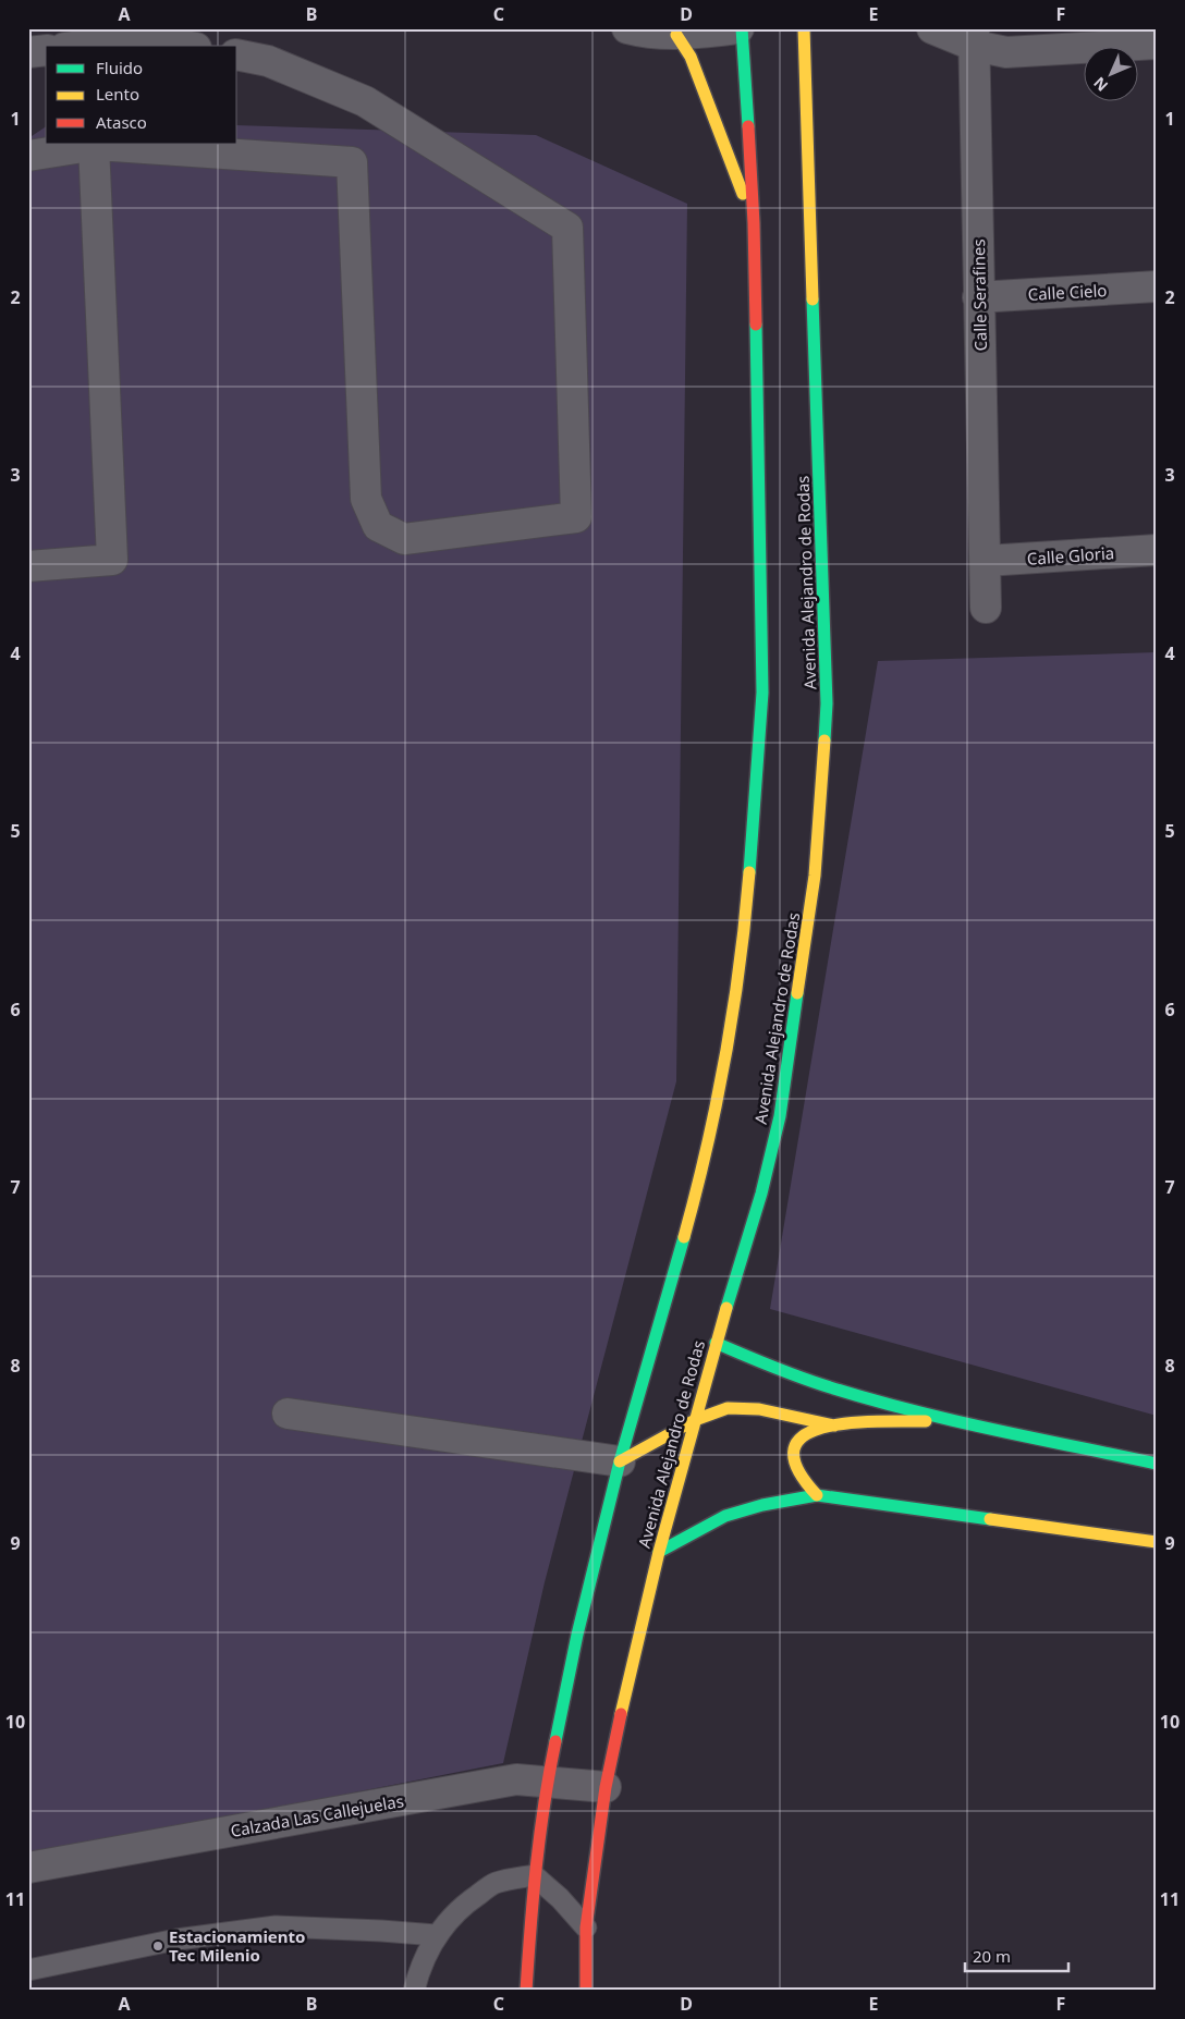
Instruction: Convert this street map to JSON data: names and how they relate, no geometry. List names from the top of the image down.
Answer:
{
  "streets": {
    "street": [
      "Calle Cielo",
      "Calle Serafines",
      "Calle Gloria",
      "Avenida Alejandro de Rodas",
      "Calzada Las Callejuelas"
    ]
  },
  "crossings": [
    ["Calle Cielo", "Calle Serafines"],
    ["Calle Serafines", "Calle Gloria"],
    ["Avenida Alejandro de Rodas", "Calzada Las Callejuelas"]
  ],
  "places": ["Estacionamiento Tec Milenio"],
  "legend": ["Fluido", "Lento", "Atasco"],
  "scale_bar": "20 m",
  "north": "bottom left",
  "grid": {
    "columns": [
      "A",
      "B",
      "C",
      "D",
      "E",
      "F"
    ],
    "rows": [
      "1",
      "2",
      "3",
      "4",
      "5",
      "6",
      "7",
      "8",
      "9",
      "10",
      "11"
    ]
  }
}
